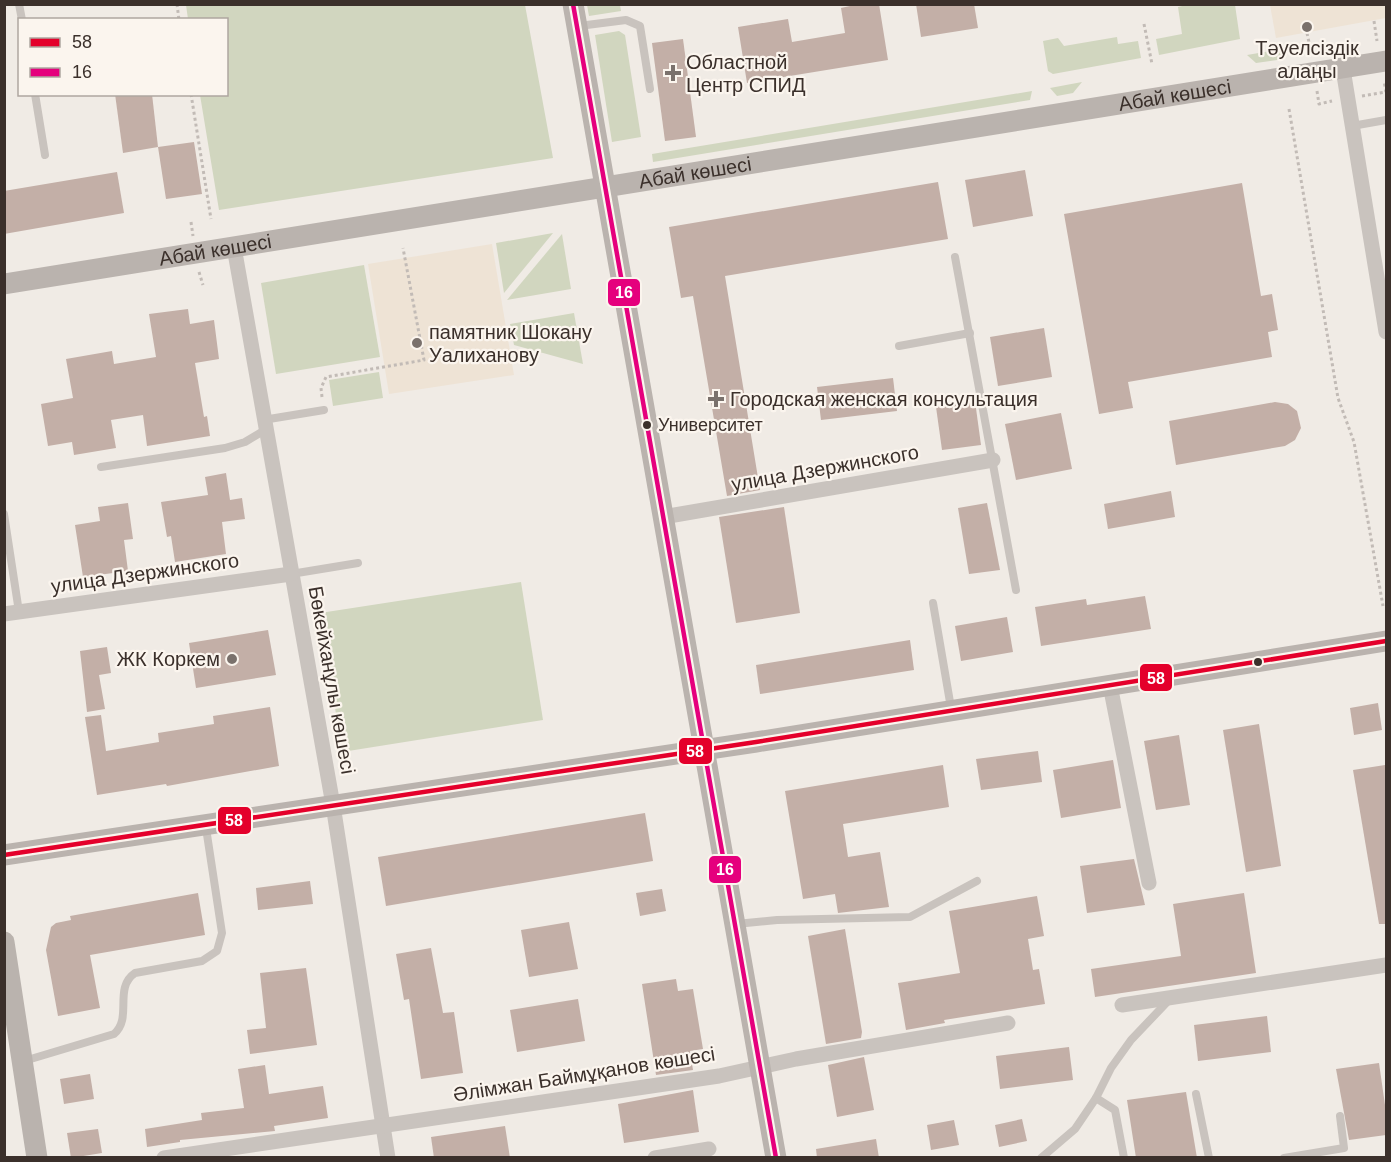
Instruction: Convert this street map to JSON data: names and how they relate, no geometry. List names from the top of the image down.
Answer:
{
  "streets": {
    "street": [
      "Абай көшесі",
      "улица Дзержинского",
      "Бөкейханұлы көшесі",
      "Әлімжан Баймұқанов көшесі"
    ]
  },
  "crossings": [
    ["Абай көшесі", "Бөкейханұлы көшесі"],
    ["улица Дзержинского", "Бөкейханұлы көшесі"],
    ["Бөкейханұлы көшесі", "Әлімжан Баймұқанов көшесі"]
  ],
  "places": {
    "other": [
      "Тәуелсіздік алаңы",
      "памятник Шокану Уалиханову",
      "Университет",
      "ЖК Коркем"
    ],
    "health": ["Областной Центр СПИД", "Городская женская консультация"]
  },
  "lines": ["transit line 16", "transit line 58"],
  "legend": ["58", "16"]
}
